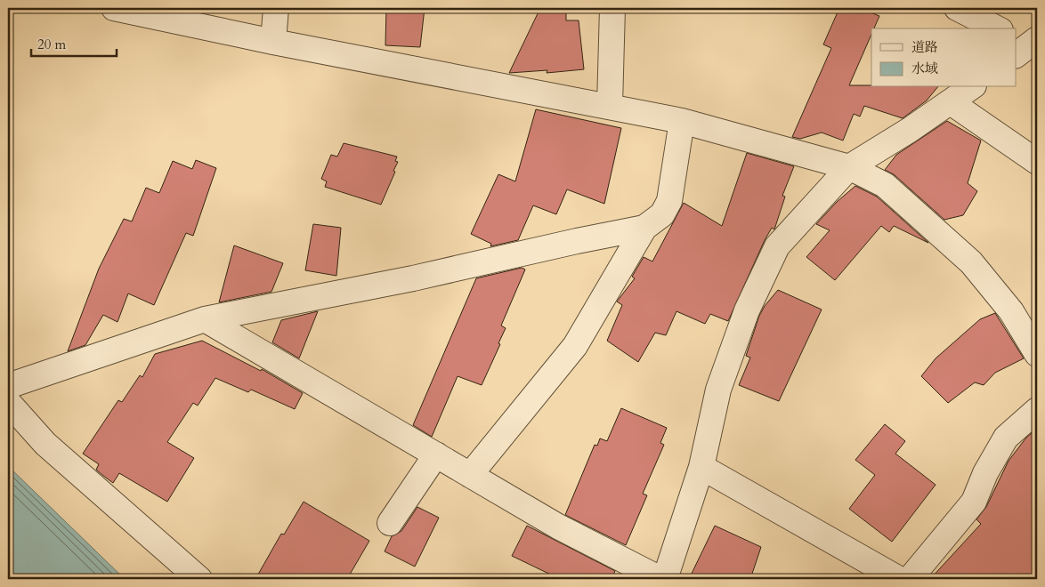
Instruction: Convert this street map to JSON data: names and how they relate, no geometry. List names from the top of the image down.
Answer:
{
  "legend": ["道路", "水域"],
  "scale_bar": "20 m"
}
